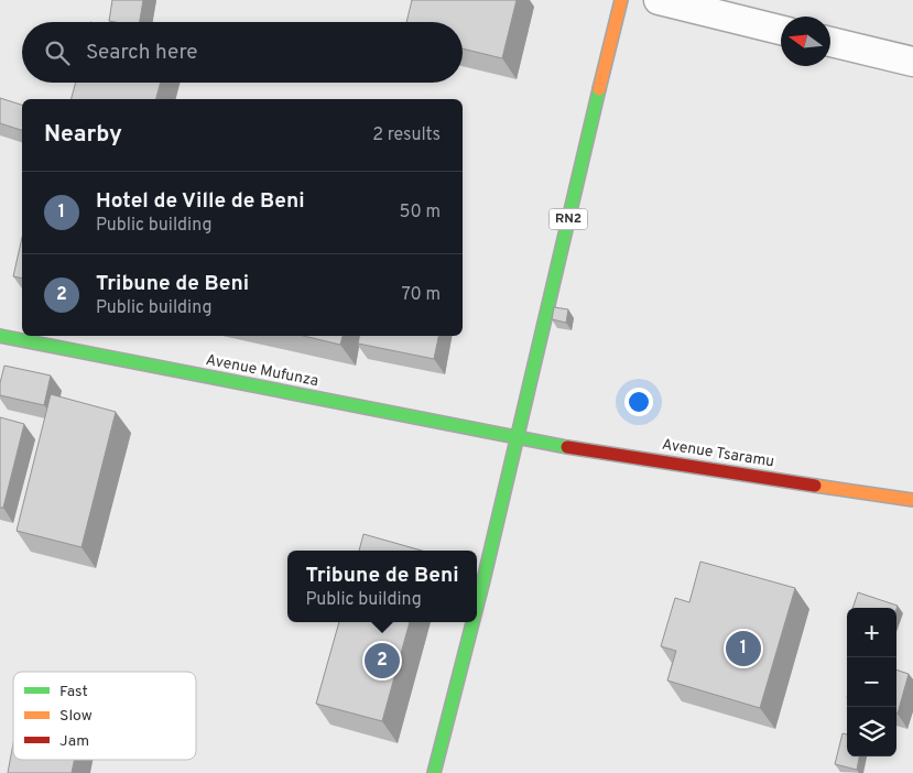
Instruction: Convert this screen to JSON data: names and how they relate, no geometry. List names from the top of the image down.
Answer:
{
  "streets": {
    "main road": ["RN2", "Avenue Mufunza", "Avenue Tsaramu"]
  },
  "crossings": [
    ["RN2", "Avenue Mufunza"],
    ["RN2", "Avenue Tsaramu"],
    ["Avenue Mufunza", "Avenue Tsaramu"]
  ],
  "legend": ["Fast", "Slow", "Jam"],
  "north": "left",
  "page": {
    "search": "Search here",
    "heading": ["Nearby", "2 results"],
    "list": [
      {
        "mark": "1",
        "name": "Hotel de Ville de Beni",
        "note": "Public building",
        "value": "50 m"
      },
      {
        "mark": "2",
        "name": "Tribune de Beni",
        "note": "Public building",
        "value": "70 m"
      }
    ],
    "popup": ["Tribune de Beni", "Public building"],
    "map_buttons": ["+", "−"],
    "pins": ["1", "2"]
  }
}
